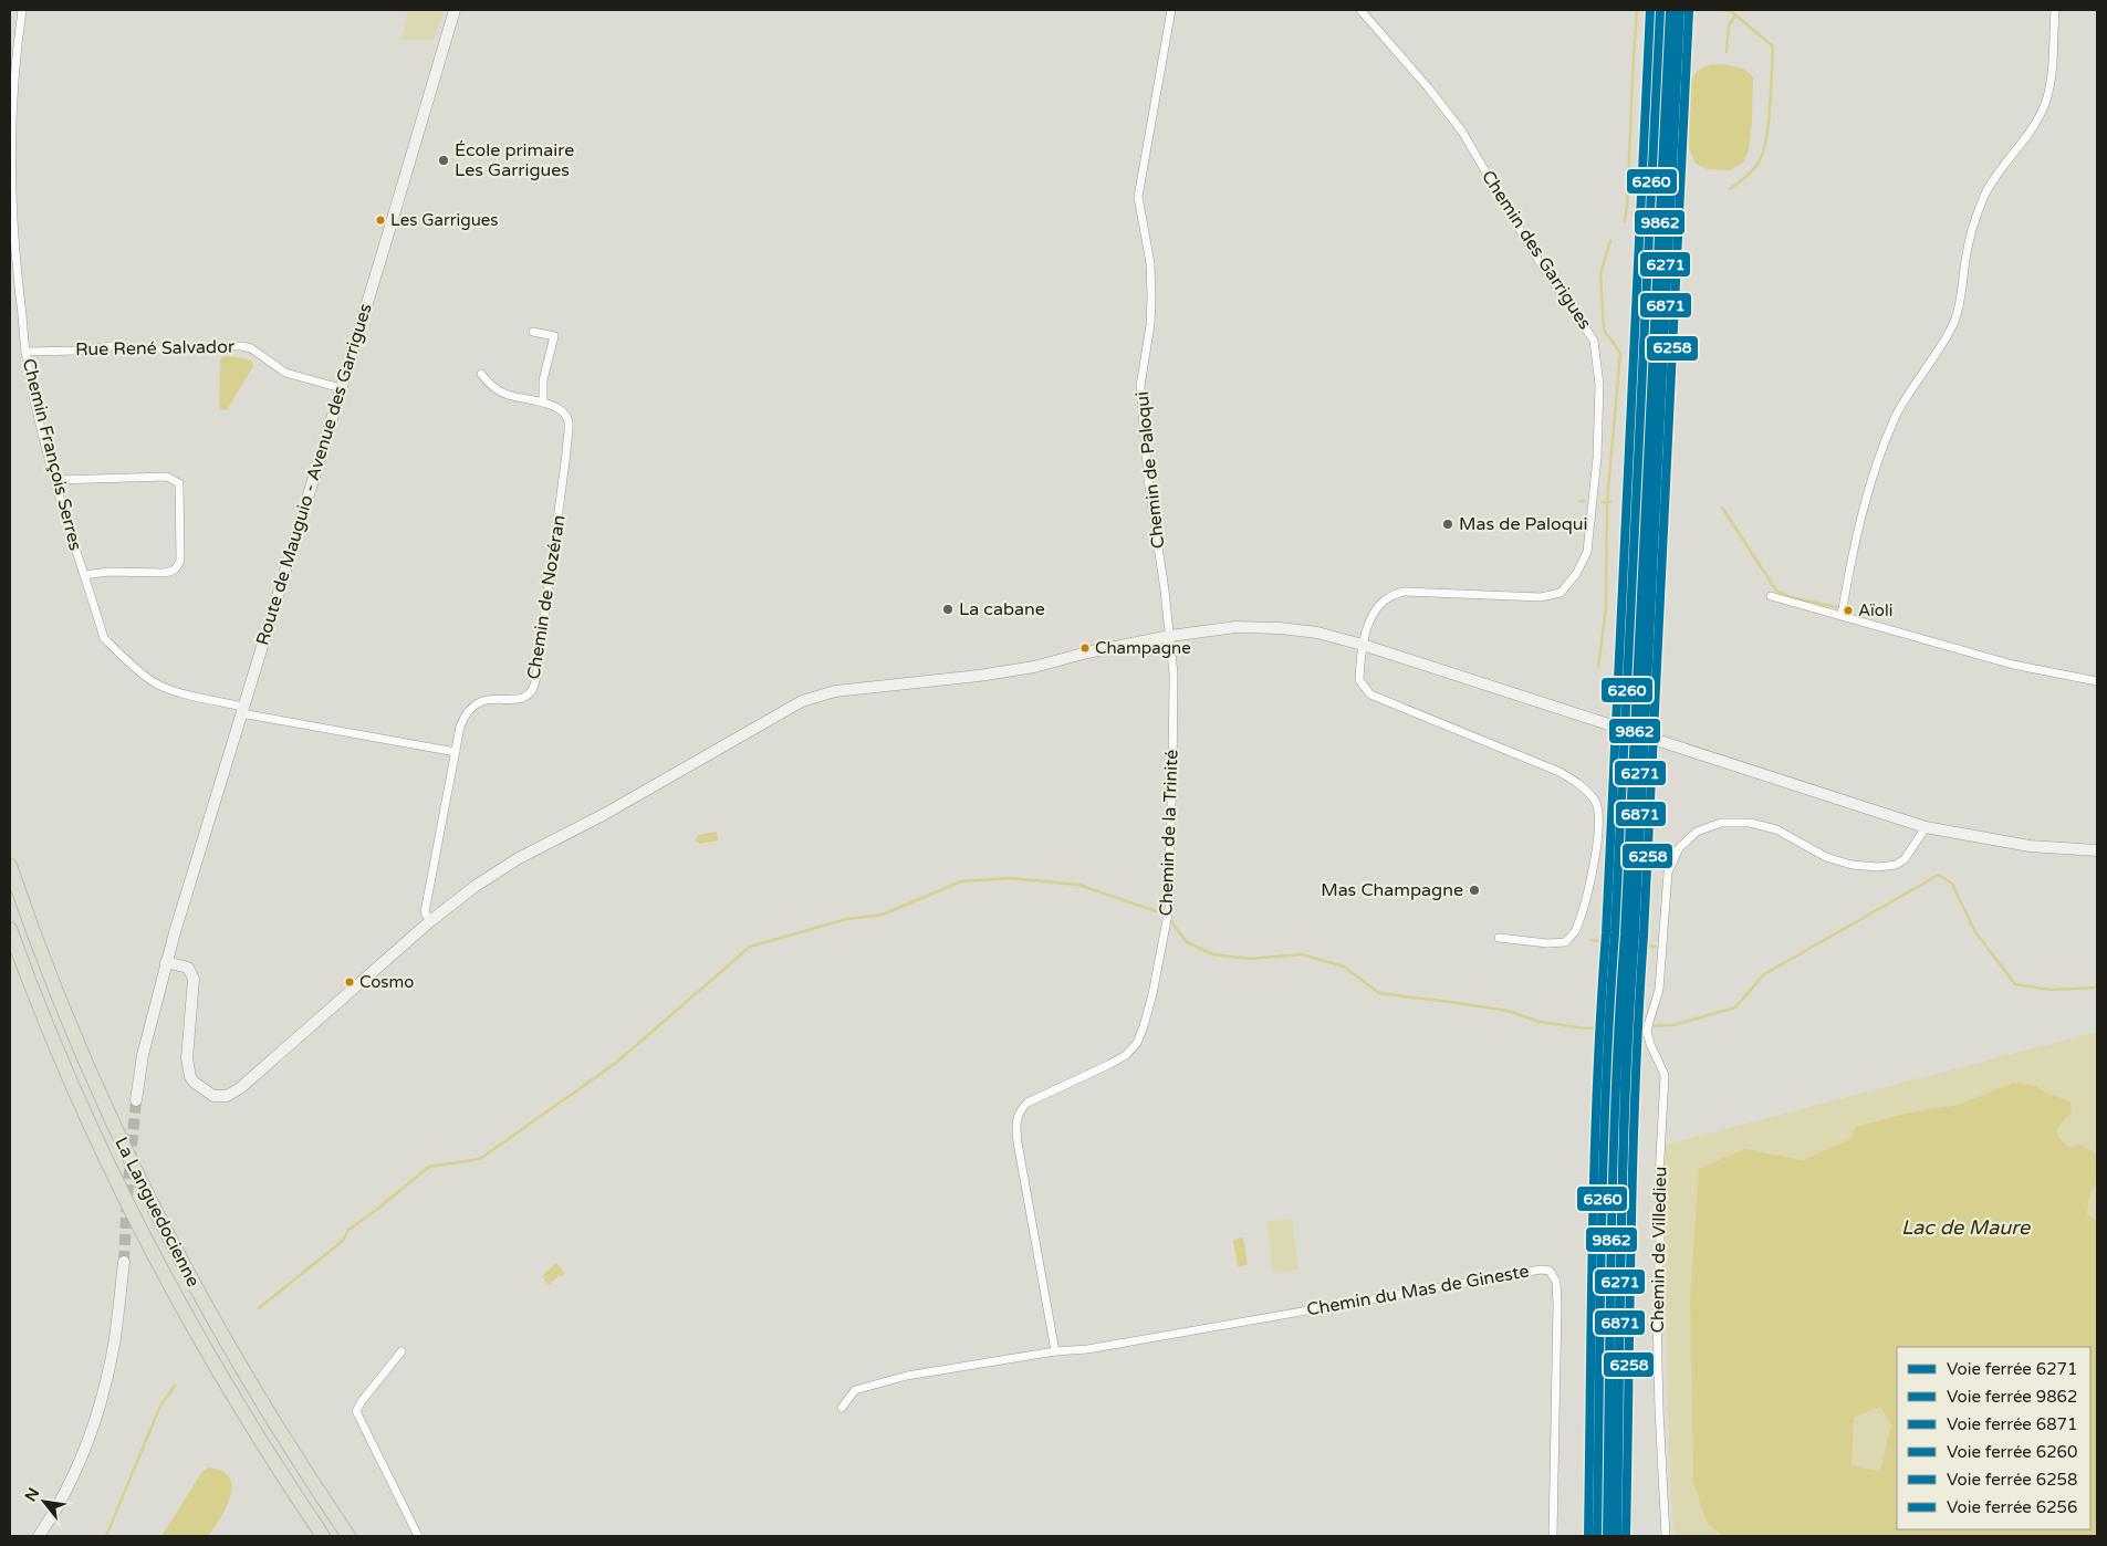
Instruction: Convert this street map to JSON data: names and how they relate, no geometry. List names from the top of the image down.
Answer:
{
  "streets": {
    "highway": ["La Languedocienne"],
    "street": [
      "Chemin des Garrigues",
      "Rue René Salvador",
      "Chemin François Serres",
      "Chemin de Paloqui",
      "Route de Mauguio - Avenue des Garrigues",
      "Chemin de Nozéran",
      "Chemin de la Trinité",
      "Chemin de Villedieu",
      "Chemin du Mas de Gineste"
    ]
  },
  "crossings": [
    ["Rue René Salvador", "Chemin François Serres"],
    ["Rue René Salvador", "Route de Mauguio - Avenue des Garrigues"],
    ["Chemin François Serres", "Route de Mauguio - Avenue des Garrigues"],
    ["Chemin François Serres", "Chemin de Nozéran"],
    ["Chemin de Paloqui", "Chemin de la Trinité"],
    ["Chemin de la Trinité", "Chemin du Mas de Gineste"]
  ],
  "water": ["Lac de Maure"],
  "places": [
    "École primaire Les Garrigues",
    "Les Garrigues",
    "Mas de Paloqui",
    "La cabane",
    "Aïoli",
    "Champagne",
    "Mas Champagne",
    "Cosmo"
  ],
  "lines": [
    "rail line 6271",
    "rail line 9862",
    "rail line 6871",
    "rail line 6260",
    "rail line 6256",
    "rail line 6258"
  ],
  "legend": [
    "Voie ferrée 6271",
    "Voie ferrée 9862",
    "Voie ferrée 6871",
    "Voie ferrée 6260",
    "Voie ferrée 6258",
    "Voie ferrée 6256"
  ],
  "north": "top left"
}
